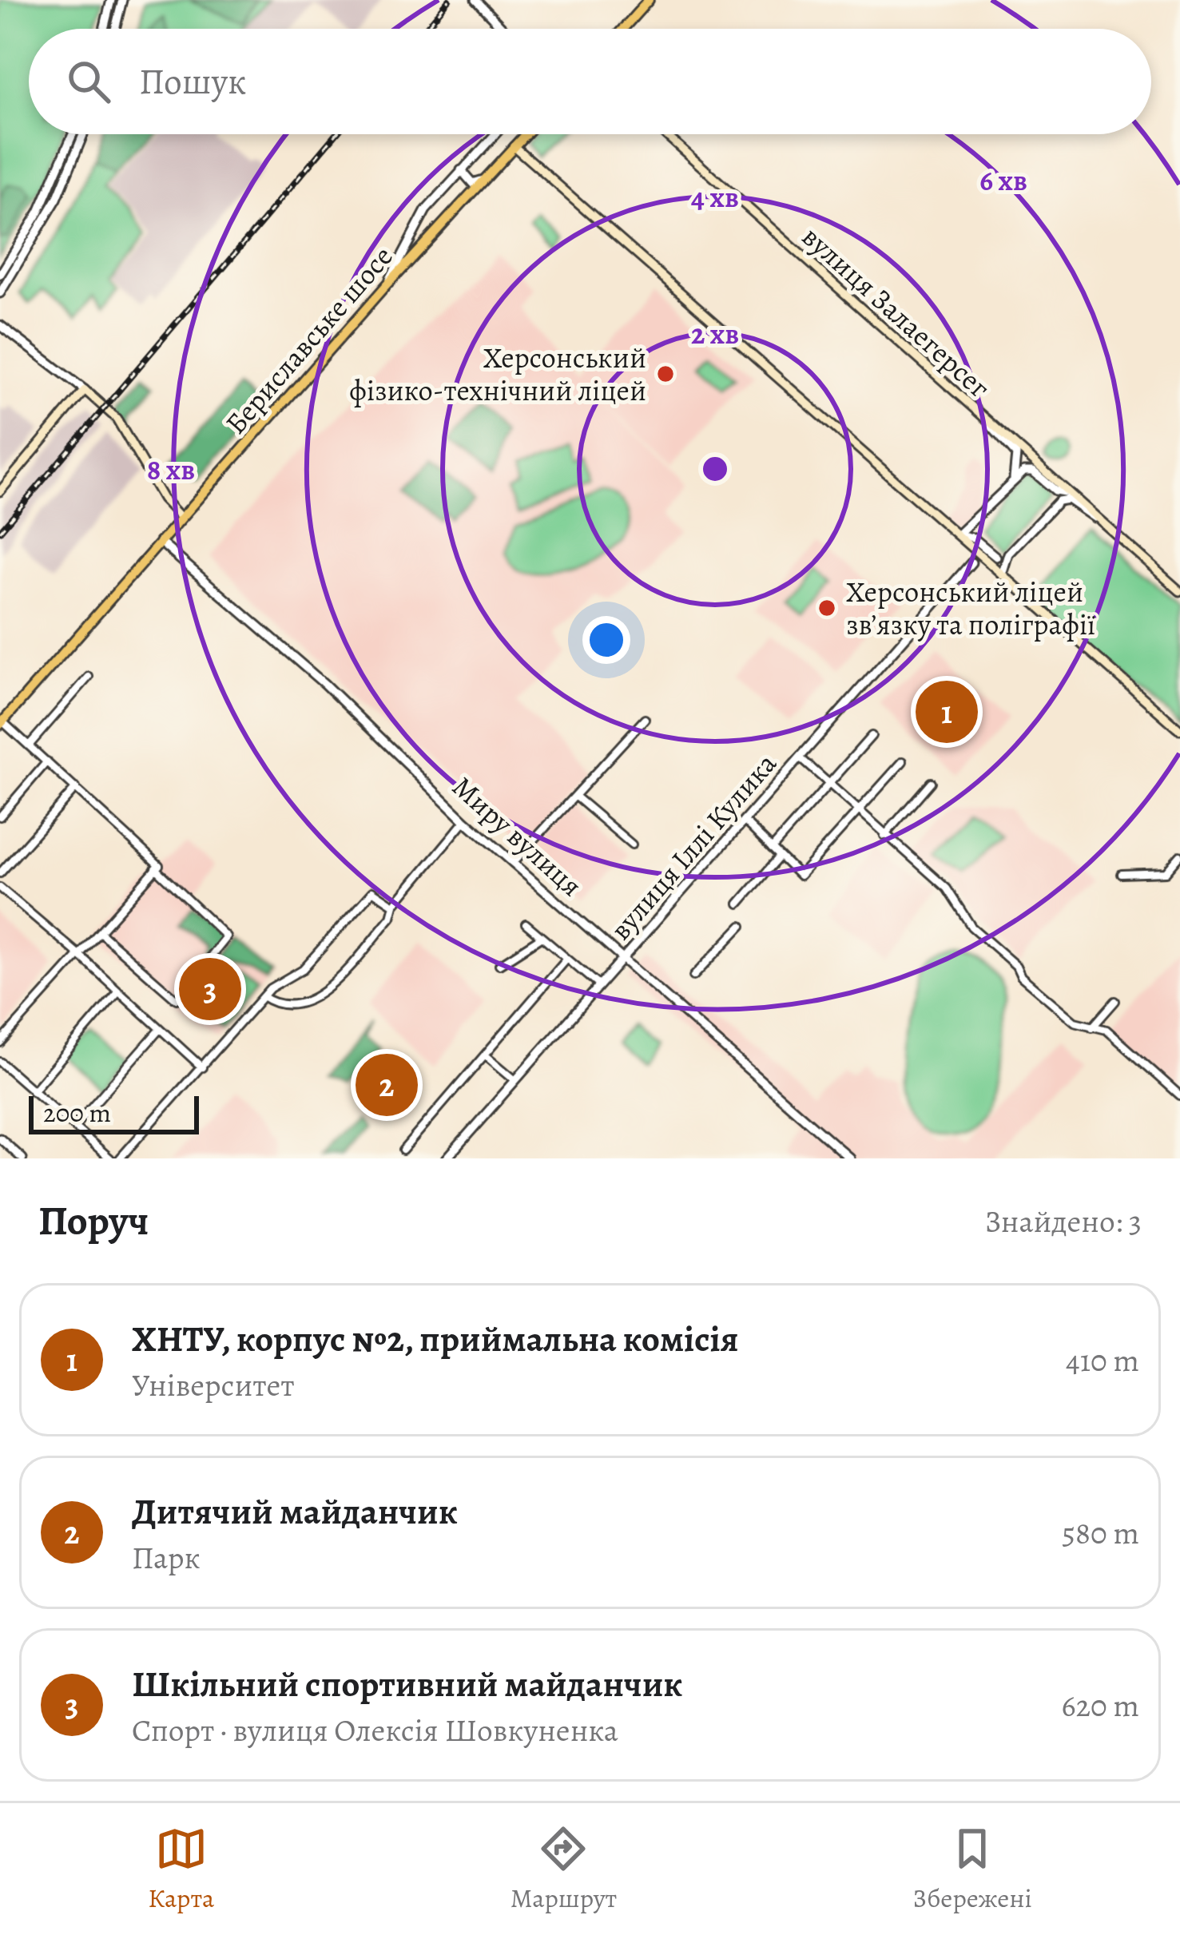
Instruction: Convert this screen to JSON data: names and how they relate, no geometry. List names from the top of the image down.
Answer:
{
  "streets": {
    "main road": ["вулиця Залаегерсег", "Бериславське шосе"],
    "street": ["Миру вулиця", "вулиця Іллі Кулика"]
  },
  "crossings": [
    ["Бериславське шосе", "Миру вулиця"],
    ["Миру вулиця", "вулиця Іллі Кулика"]
  ],
  "places": ["Херсонський фізико-технічний ліцей", "Херсонський ліцей зв’язку та поліграфії"],
  "scale_bar": "200 m",
  "page": {
    "search": "Пошук",
    "pins": ["1", "3", "2"],
    "scale": "200 m",
    "heading": ["Поруч", "Знайдено: 3"],
    "list": [
      {
        "mark": "1",
        "name": "ХНТУ, корпус №2, приймальна комісія",
        "note": "Університет",
        "value": "410 m"
      },
      {
        "mark": "2",
        "name": "Дитячий майданчик",
        "note": "Парк",
        "value": "580 m"
      },
      {
        "mark": "3",
        "name": "Шкільний спортивний майданчик",
        "note": "Спорт · вулиця Олексія Шовкуненка",
        "value": "620 m"
      }
    ],
    "nav": ["Карта", "Маршрут", "Збережені"]
  },
  "rings": [
    "6 хв",
    "4 хв",
    "2 хв",
    "8 хв"
  ]
}
